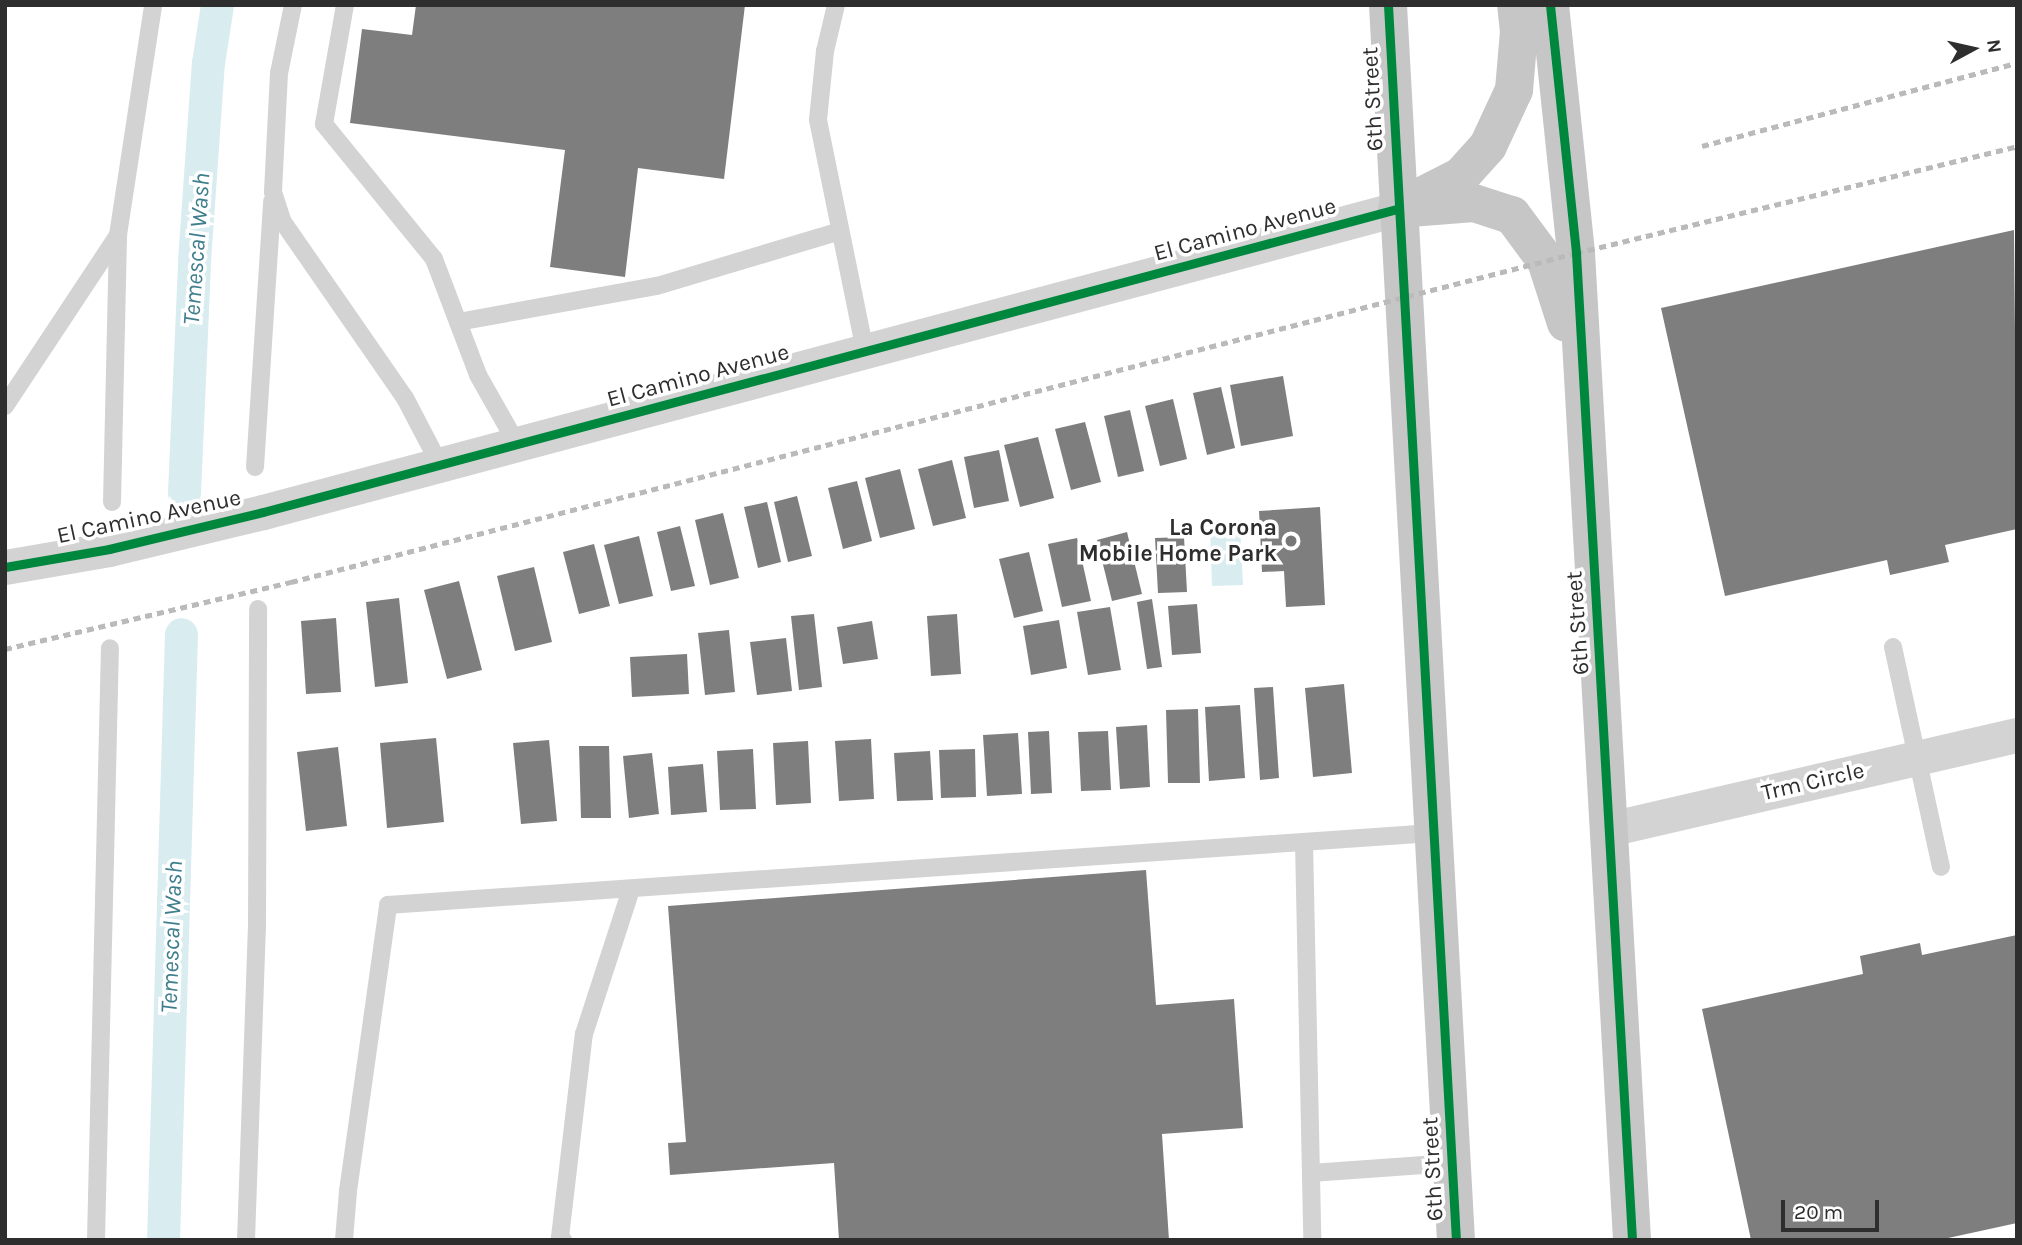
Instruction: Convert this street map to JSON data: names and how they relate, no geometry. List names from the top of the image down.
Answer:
{
  "streets": {
    "main road": ["6th Street"],
    "street": ["El Camino Avenue", "Trm Circle"]
  },
  "crossings": [
    ["6th Street", "El Camino Avenue"],
    ["6th Street", "Trm Circle"]
  ],
  "water": ["Temescal Wash"],
  "places": ["La Corona Mobile Home Park"],
  "scale_bar": "20 m",
  "north": "right"
}
